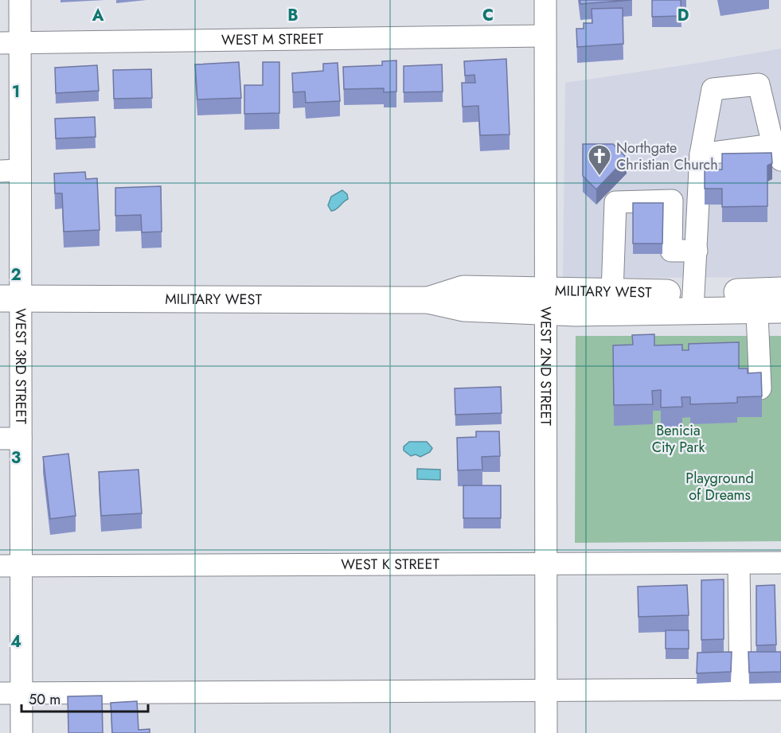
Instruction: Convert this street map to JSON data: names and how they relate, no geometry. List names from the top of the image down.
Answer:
{
  "streets": {
    "main road": ["MILITARY WEST"],
    "street": [
      "WEST M STREET",
      "WEST 3RD STREET",
      "WEST 2ND STREET",
      "WEST K STREET"
    ]
  },
  "crossings": [
    ["WEST M STREET", "WEST 3RD STREET"],
    ["WEST M STREET", "WEST 2ND STREET"],
    ["MILITARY WEST", "WEST 3RD STREET"],
    ["MILITARY WEST", "WEST 2ND STREET"],
    ["WEST 3RD STREET", "WEST K STREET"],
    ["WEST 2ND STREET", "WEST K STREET"]
  ],
  "parks": ["Benicia City Park", "Playground of Dreams"],
  "places": {
    "church": ["Northgate Christian Church"]
  },
  "scale_bar": "50 m",
  "grid": {
    "columns": [
      "A",
      "B",
      "C",
      "D"
    ],
    "rows": [
      "1",
      "2",
      "3",
      "4"
    ]
  }
}
